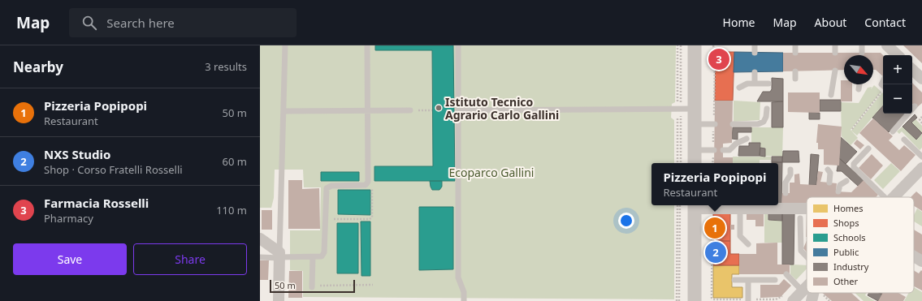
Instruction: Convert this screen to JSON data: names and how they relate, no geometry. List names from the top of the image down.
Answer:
{
  "parks": ["Ecoparco Gallini"],
  "places": ["Istituto Tecnico Agrario Carlo Gallini"],
  "legend": [
    "Homes",
    "Shops",
    "Schools",
    "Public",
    "Industry",
    "Other"
  ],
  "scale_bar": "50 m",
  "north": "bottom right",
  "page": {
    "header": "Map",
    "search": "Search here",
    "nav": [
      "Home",
      "Map",
      "About",
      "Contact"
    ],
    "heading": ["Nearby", "3 results"],
    "pins": ["3", "1", "2"],
    "map_buttons": ["+", "−"],
    "list": [
      {
        "mark": "1",
        "name": "Pizzeria Popipopi",
        "note": "Restaurant",
        "value": "50 m"
      },
      {
        "mark": "2",
        "name": "NXS Studio",
        "note": "Shop · Corso Fratelli Rosselli",
        "value": "60 m"
      },
      {
        "mark": "3",
        "name": "Farmacia Rosselli",
        "note": "Pharmacy",
        "value": "110 m"
      }
    ],
    "popup": ["Pizzeria Popipopi", "Restaurant"],
    "buttons": ["Save", "Share"],
    "scale": "50 m"
  }
}
